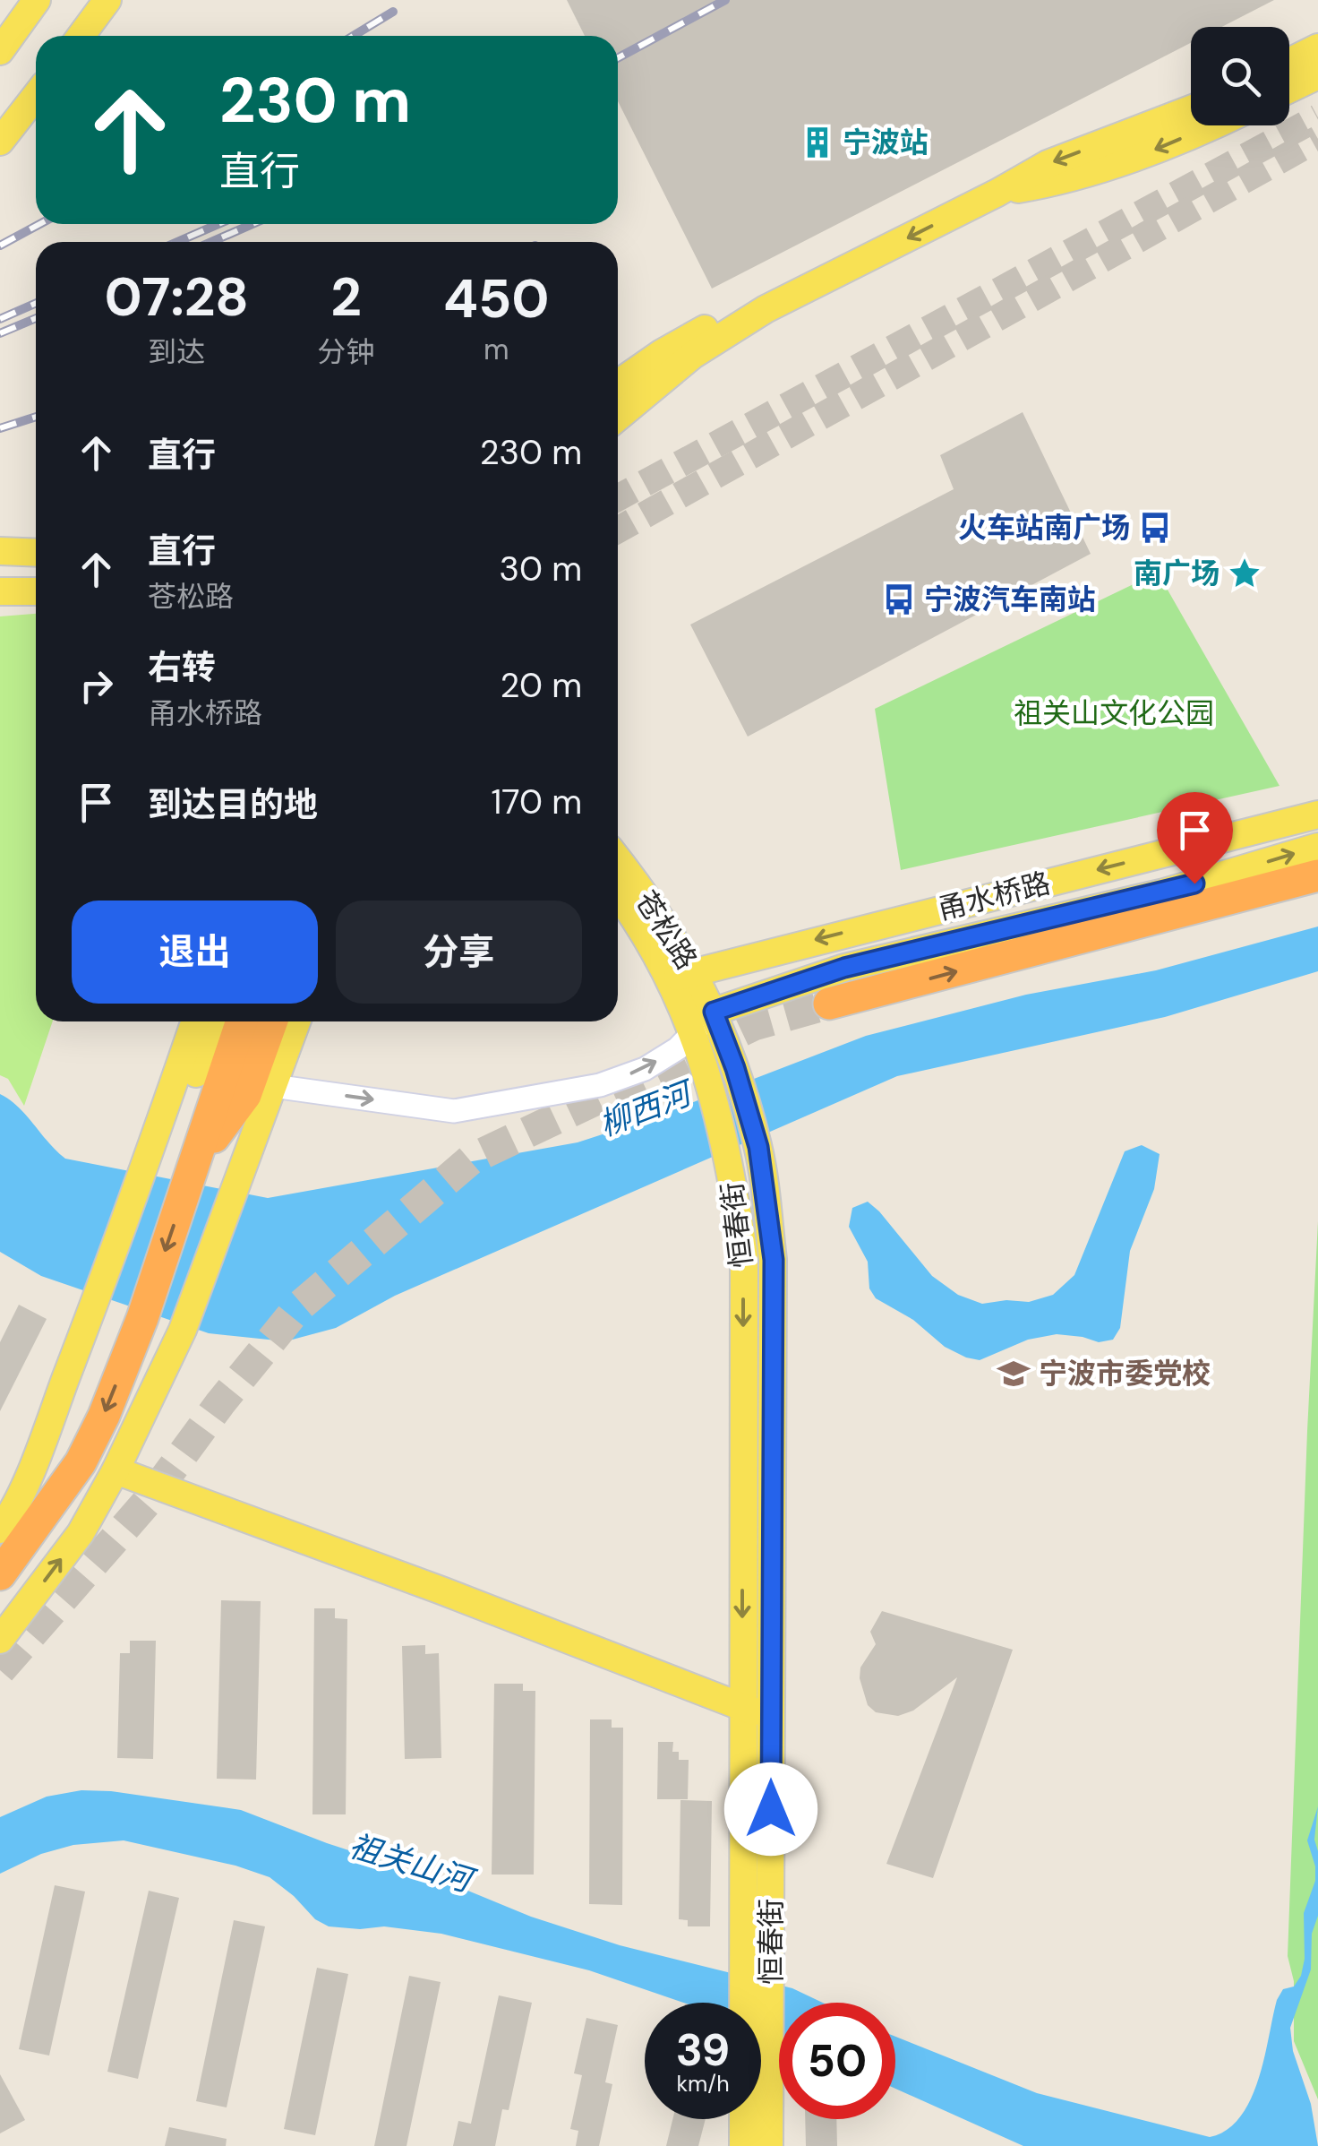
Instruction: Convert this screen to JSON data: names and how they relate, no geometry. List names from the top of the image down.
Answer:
{
  "streets": {
    "main road": ["甬水桥路", "苍松路", "恒春街"]
  },
  "crossings": [
    ["甬水桥路", "苍松路"],
    ["苍松路", "恒春街"]
  ],
  "water": ["柳西河", "祖关山河"],
  "parks": ["祖关山文化公园"],
  "places": {
    "building": ["宁波站"],
    "bus stop": ["火车站南广场", "宁波汽车南站"],
    "place": ["南广场"],
    "school or university": ["宁波市委党校"]
  },
  "page": {
    "turn": ["230 m", "直行"],
    "eta": [
      "07:28",
      "到达",
      "2",
      "分钟",
      "450",
      "m"
    ],
    "list": [
      {
        "name": "直行",
        "value": "230 m"
      },
      {
        "name": "直行",
        "note": "苍松路",
        "value": "30 m"
      },
      {
        "name": "右转",
        "note": "甬水桥路",
        "value": "20 m"
      },
      {
        "name": "到达目的地",
        "value": "170 m"
      }
    ],
    "buttons": ["退出", "分享"],
    "speed": "39 km/h",
    "limit": "50"
  }
}
